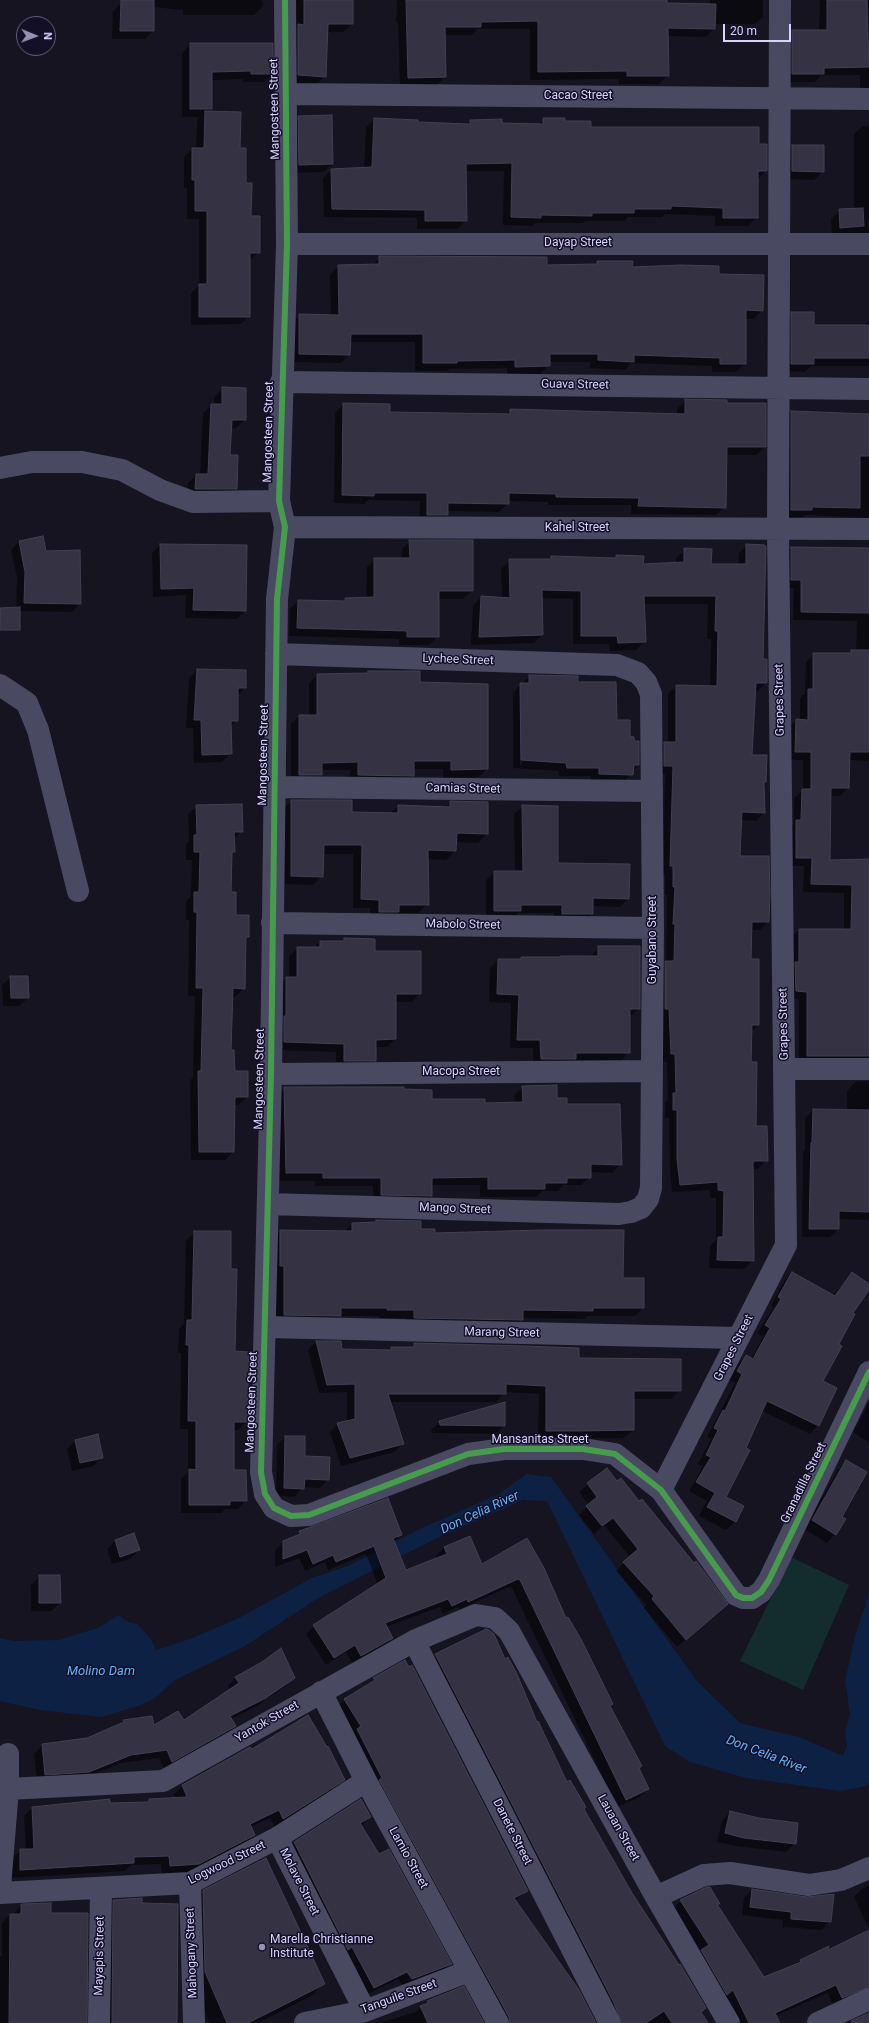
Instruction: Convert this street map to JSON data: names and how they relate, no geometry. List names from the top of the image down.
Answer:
{
  "streets": {
    "street": [
      "Cacao Street",
      "Mangosteen Street",
      "Dayap Street",
      "Guava Street",
      "Kahel Street",
      "Lychee Street",
      "Grapes Street",
      "Camias Street",
      "Mabolo Street",
      "Guyabano Street",
      "Macopa Street",
      "Mango Street",
      "Marang Street",
      "Mansanitas Street",
      "Granadilla Street",
      "Yantok Street",
      "Lauaan Street",
      "Danete Street",
      "Lamio Street",
      "Logwood Street",
      "Molave Street",
      "Mahogany Street",
      "Mayapis Street",
      "Tanguile Street"
    ]
  },
  "crossings": [
    ["Cacao Street", "Mangosteen Street"],
    ["Cacao Street", "Grapes Street"],
    ["Mangosteen Street", "Dayap Street"],
    ["Mangosteen Street", "Guava Street"],
    ["Mangosteen Street", "Kahel Street"],
    ["Mangosteen Street", "Lychee Street"],
    ["Mangosteen Street", "Camias Street"],
    ["Mangosteen Street", "Mabolo Street"],
    ["Mangosteen Street", "Macopa Street"],
    ["Mangosteen Street", "Mango Street"],
    ["Mangosteen Street", "Marang Street"],
    ["Mangosteen Street", "Mansanitas Street"],
    ["Dayap Street", "Grapes Street"],
    ["Guava Street", "Grapes Street"],
    ["Kahel Street", "Grapes Street"],
    ["Lychee Street", "Guyabano Street"],
    ["Grapes Street", "Marang Street"],
    ["Grapes Street", "Mansanitas Street"],
    ["Camias Street", "Guyabano Street"],
    ["Mabolo Street", "Guyabano Street"],
    ["Guyabano Street", "Macopa Street"],
    ["Guyabano Street", "Mango Street"],
    ["Mansanitas Street", "Granadilla Street"],
    ["Yantok Street", "Lauaan Street"],
    ["Yantok Street", "Danete Street"],
    ["Yantok Street", "Lamio Street"],
    ["Lamio Street", "Logwood Street"],
    ["Lamio Street", "Tanguile Street"],
    ["Logwood Street", "Molave Street"],
    ["Logwood Street", "Mahogany Street"],
    ["Logwood Street", "Mayapis Street"],
    ["Molave Street", "Tanguile Street"]
  ],
  "water": ["Don Celia River", "Molino Dam"],
  "places": ["Marella Christianne Institute"],
  "scale_bar": "20 m",
  "north": "right"
}
